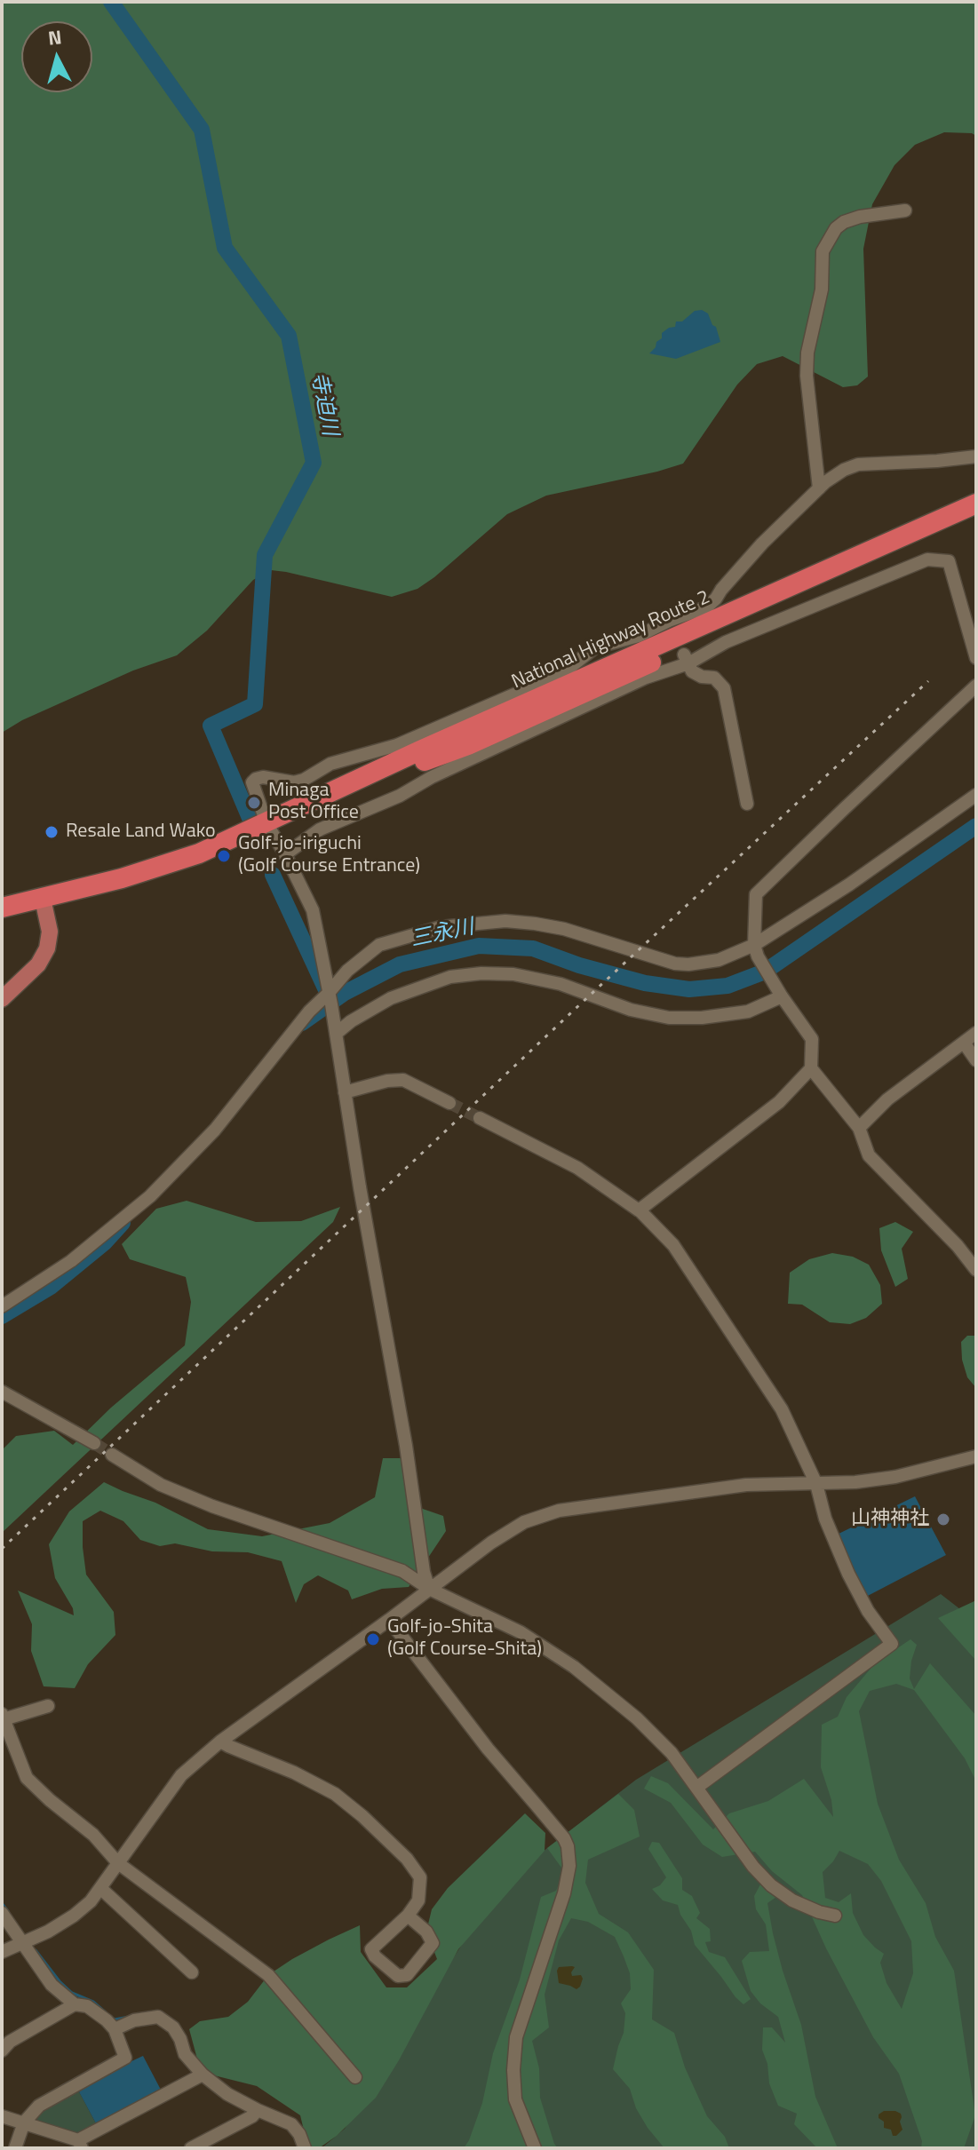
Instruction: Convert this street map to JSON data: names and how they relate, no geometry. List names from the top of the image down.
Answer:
{
  "streets": {
    "highway": ["National Highway Route 2"]
  },
  "water": ["寺迫川", "三永川"],
  "places": [
    "Minaga Post Office",
    "Resale Land Wako",
    "Golf-jo-iriguchi (Golf Course Entrance)",
    "山神神社",
    "Golf-jo-Shita (Golf Course-Shita)"
  ],
  "north": "top"
}
